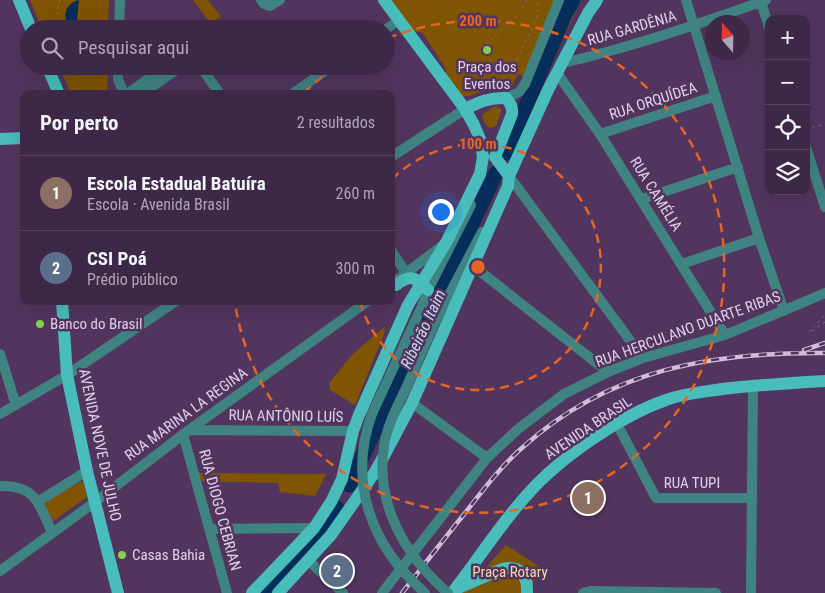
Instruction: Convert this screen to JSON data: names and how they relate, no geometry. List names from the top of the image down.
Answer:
{
  "streets": {
    "main road": ["AVENIDA BRASIL", "AVENIDA NOVE DE JULHO"],
    "street": [
      "RUA GARDÊNIA",
      "RUA ORQUÍDEA",
      "RUA CAMÉLIA",
      "RUA HERCULANO DUARTE RIBAS",
      "RUA MARINA LA REGINA",
      "RUA ANTÔNIO LUÍS",
      "RUA TUPI",
      "RUA DIOGO CEBRIAN"
    ]
  },
  "crossings": [
    ["RUA GARDÊNIA", "RUA CAMÉLIA"],
    ["RUA ORQUÍDEA", "RUA CAMÉLIA"],
    ["RUA CAMÉLIA", "RUA HERCULANO DUARTE RIBAS"],
    ["RUA MARINA LA REGINA", "RUA ANTÔNIO LUÍS"],
    ["RUA MARINA LA REGINA", "AVENIDA NOVE DE JULHO"],
    ["RUA MARINA LA REGINA", "RUA DIOGO CEBRIAN"],
    ["RUA ANTÔNIO LUÍS", "RUA DIOGO CEBRIAN"],
    ["AVENIDA BRASIL", "RUA TUPI"]
  ],
  "water": ["Ribeirão Itaim"],
  "parks": ["Praça Rotary"],
  "places": ["Praça dos Eventos", "Banco do Brasil", "Casas Bahia"],
  "north": "top",
  "page": {
    "map_buttons": ["+", "−"],
    "search": "Pesquisar aqui",
    "heading": ["Por perto", "2 resultados"],
    "list": [
      {
        "mark": "1",
        "name": "Escola Estadual Batuíra",
        "note": "Escola · Avenida Brasil",
        "value": "260 m"
      },
      {
        "mark": "2",
        "name": "CSI Poá",
        "note": "Prédio público",
        "value": "300 m"
      }
    ],
    "pins": ["1", "2"]
  },
  "rings": ["200 m", "100 m"]
}
